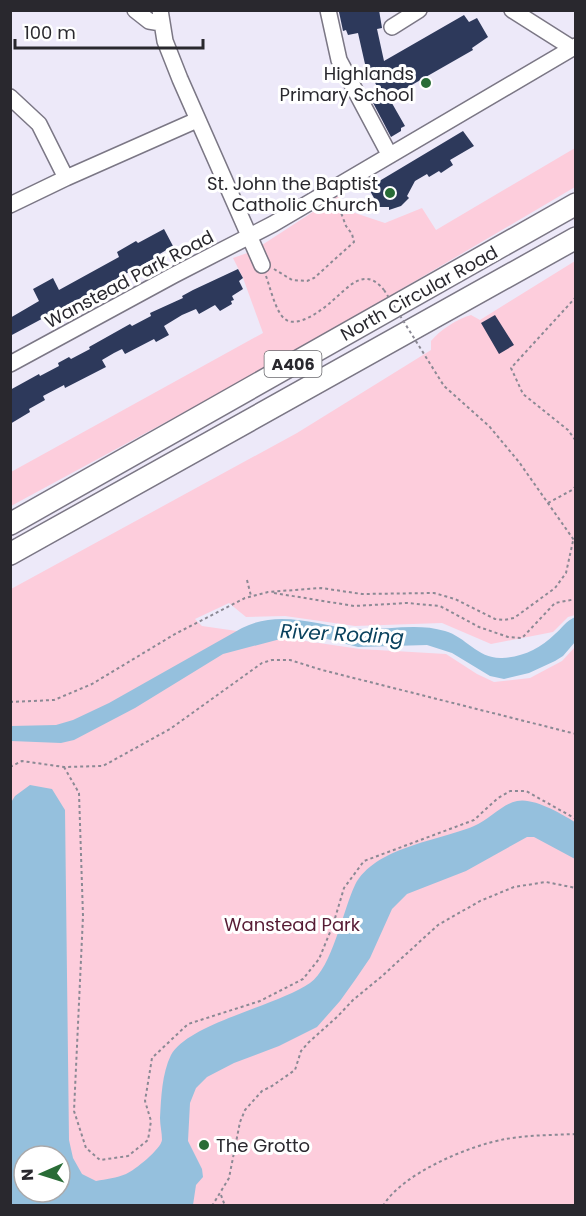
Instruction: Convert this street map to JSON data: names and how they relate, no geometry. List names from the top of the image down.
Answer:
{
  "streets": {
    "highway": ["North Circular Road", "A406"],
    "street": ["Wanstead Park Road"]
  },
  "water": ["River Roding"],
  "parks": ["Wanstead Park"],
  "places": ["Highlands Primary School", "St. John the Baptist Catholic Church", "The Grotto"],
  "scale_bar": "100 m",
  "north": "left"
}
